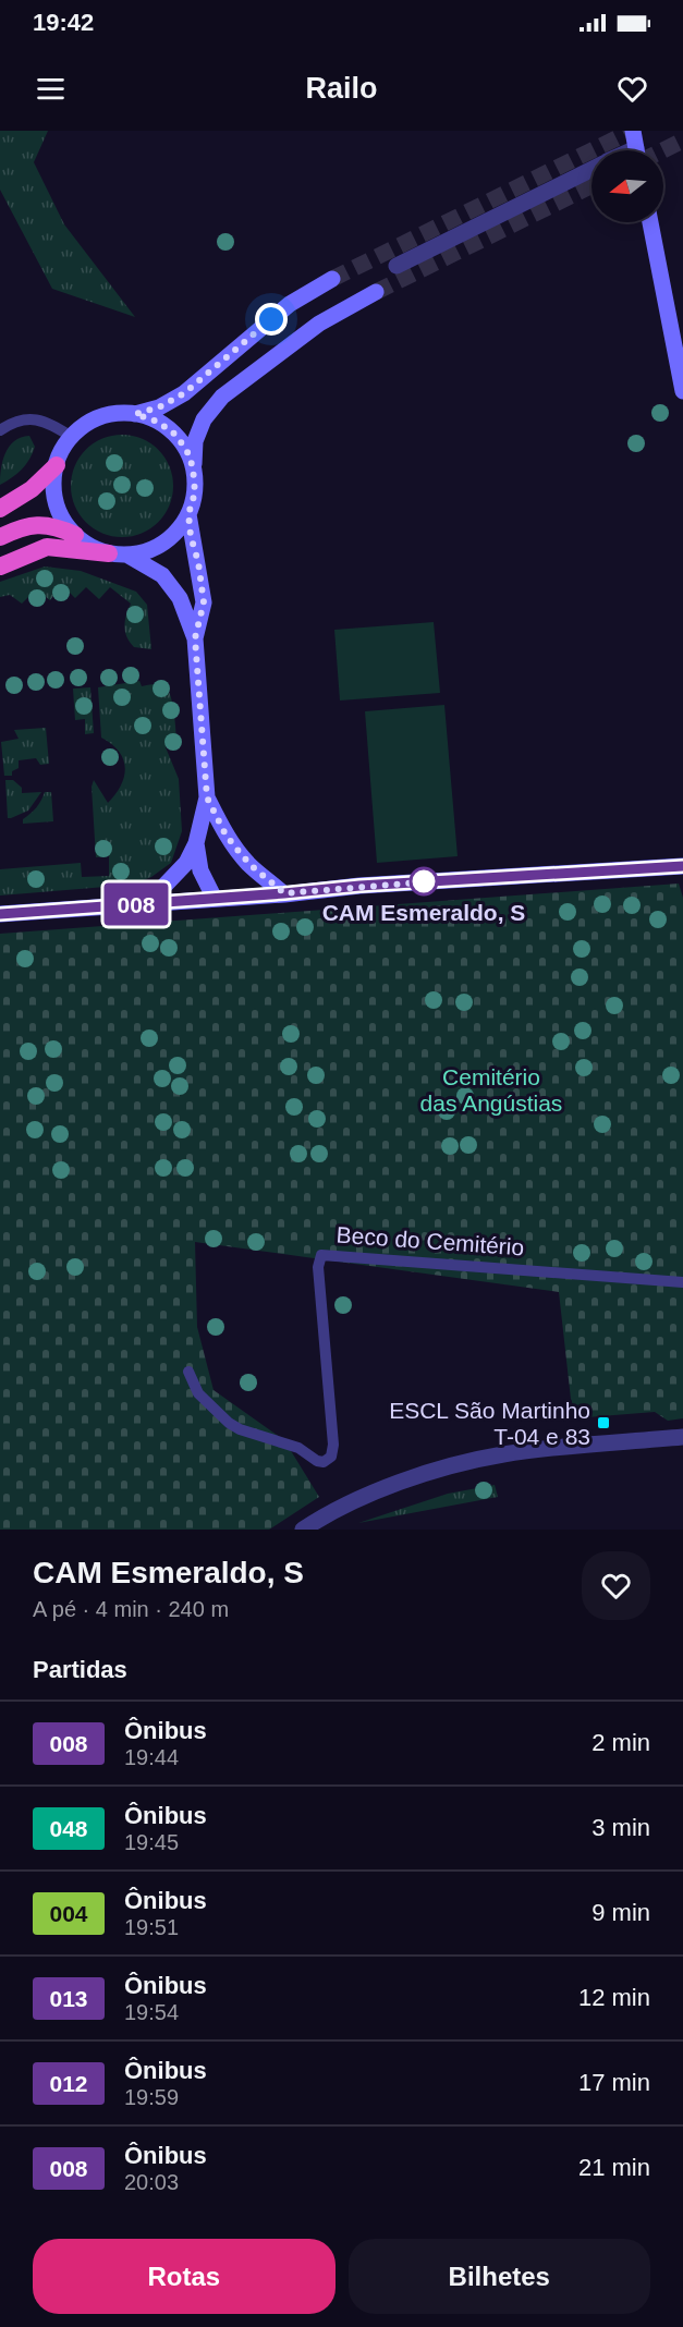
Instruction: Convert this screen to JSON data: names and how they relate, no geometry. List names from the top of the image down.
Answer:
{
  "streets": {
    "lane": ["Beco do Cemitério"]
  },
  "parks": ["Cemitério das Angústias"],
  "places": {
    "other": ["CAM Esmeraldo, S"],
    "transit": ["ESCL São Martinho T-04 e 83"]
  },
  "lines": ["bus line 008"],
  "north": "left",
  "page": {
    "status": "19:42",
    "header": "Railo",
    "on_map": "008",
    "heading": [
      ["CAM Esmeraldo, S", "A pé · 4 min · 240 m"],
      "Partidas"
    ],
    "list": [
      {
        "mark": "008",
        "name": "Ônibus",
        "note": "19:44",
        "value": "2 min"
      },
      {
        "mark": "048",
        "name": "Ônibus",
        "note": "19:45",
        "value": "3 min"
      },
      {
        "mark": "004",
        "name": "Ônibus",
        "note": "19:51",
        "value": "9 min"
      },
      {
        "mark": "013",
        "name": "Ônibus",
        "note": "19:54",
        "value": "12 min"
      },
      {
        "mark": "012",
        "name": "Ônibus",
        "note": "19:59",
        "value": "17 min"
      },
      {
        "mark": "008",
        "name": "Ônibus",
        "note": "20:03",
        "value": "21 min"
      }
    ],
    "buttons": ["Rotas", "Bilhetes"]
  }
}
